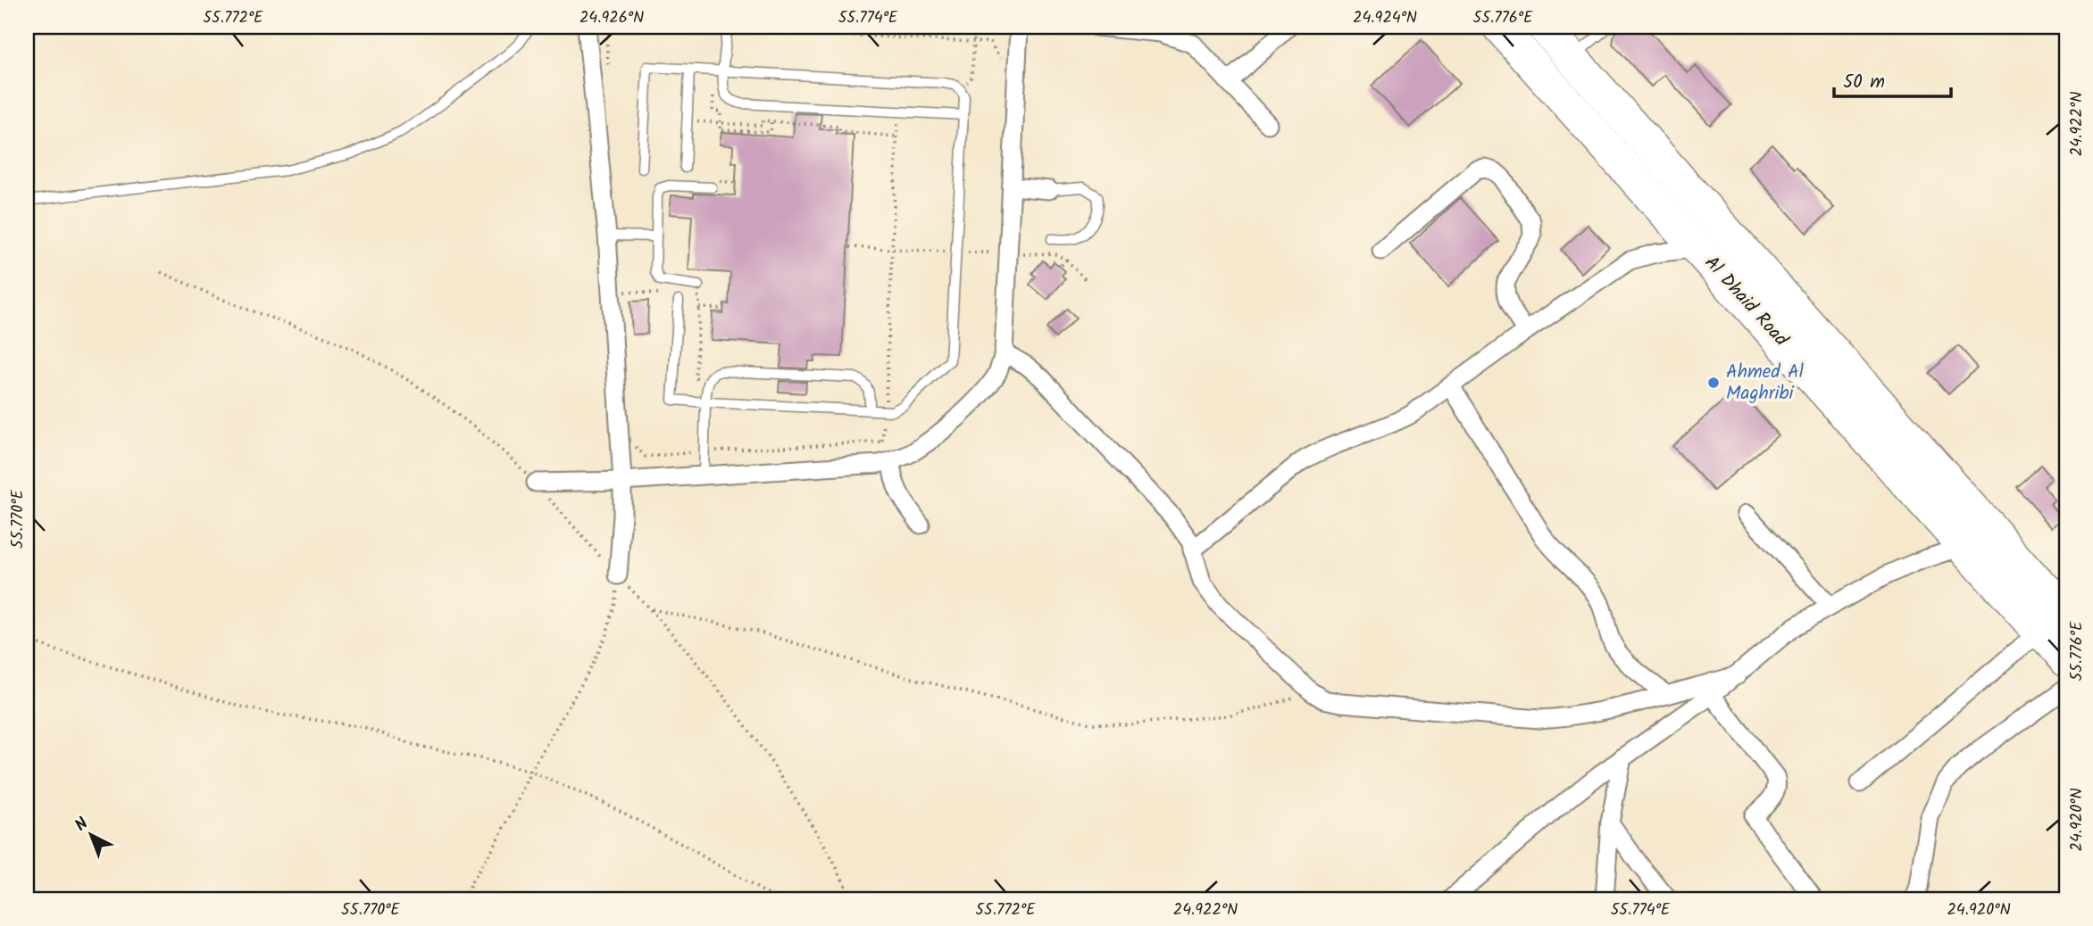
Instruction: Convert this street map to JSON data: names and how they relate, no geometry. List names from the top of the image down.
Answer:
{
  "streets": {
    "highway": ["Al Dhaid Road"]
  },
  "places": ["Ahmed Al Maghribi"],
  "scale_bar": "50 m",
  "north": "top left",
  "coordinates": [
    "55.772°E",
    "24.926°N",
    "55.774°E",
    "24.924°N",
    "55.776°E",
    "24.922°N",
    "55.770°E",
    "24.920°N"
  ]
}
